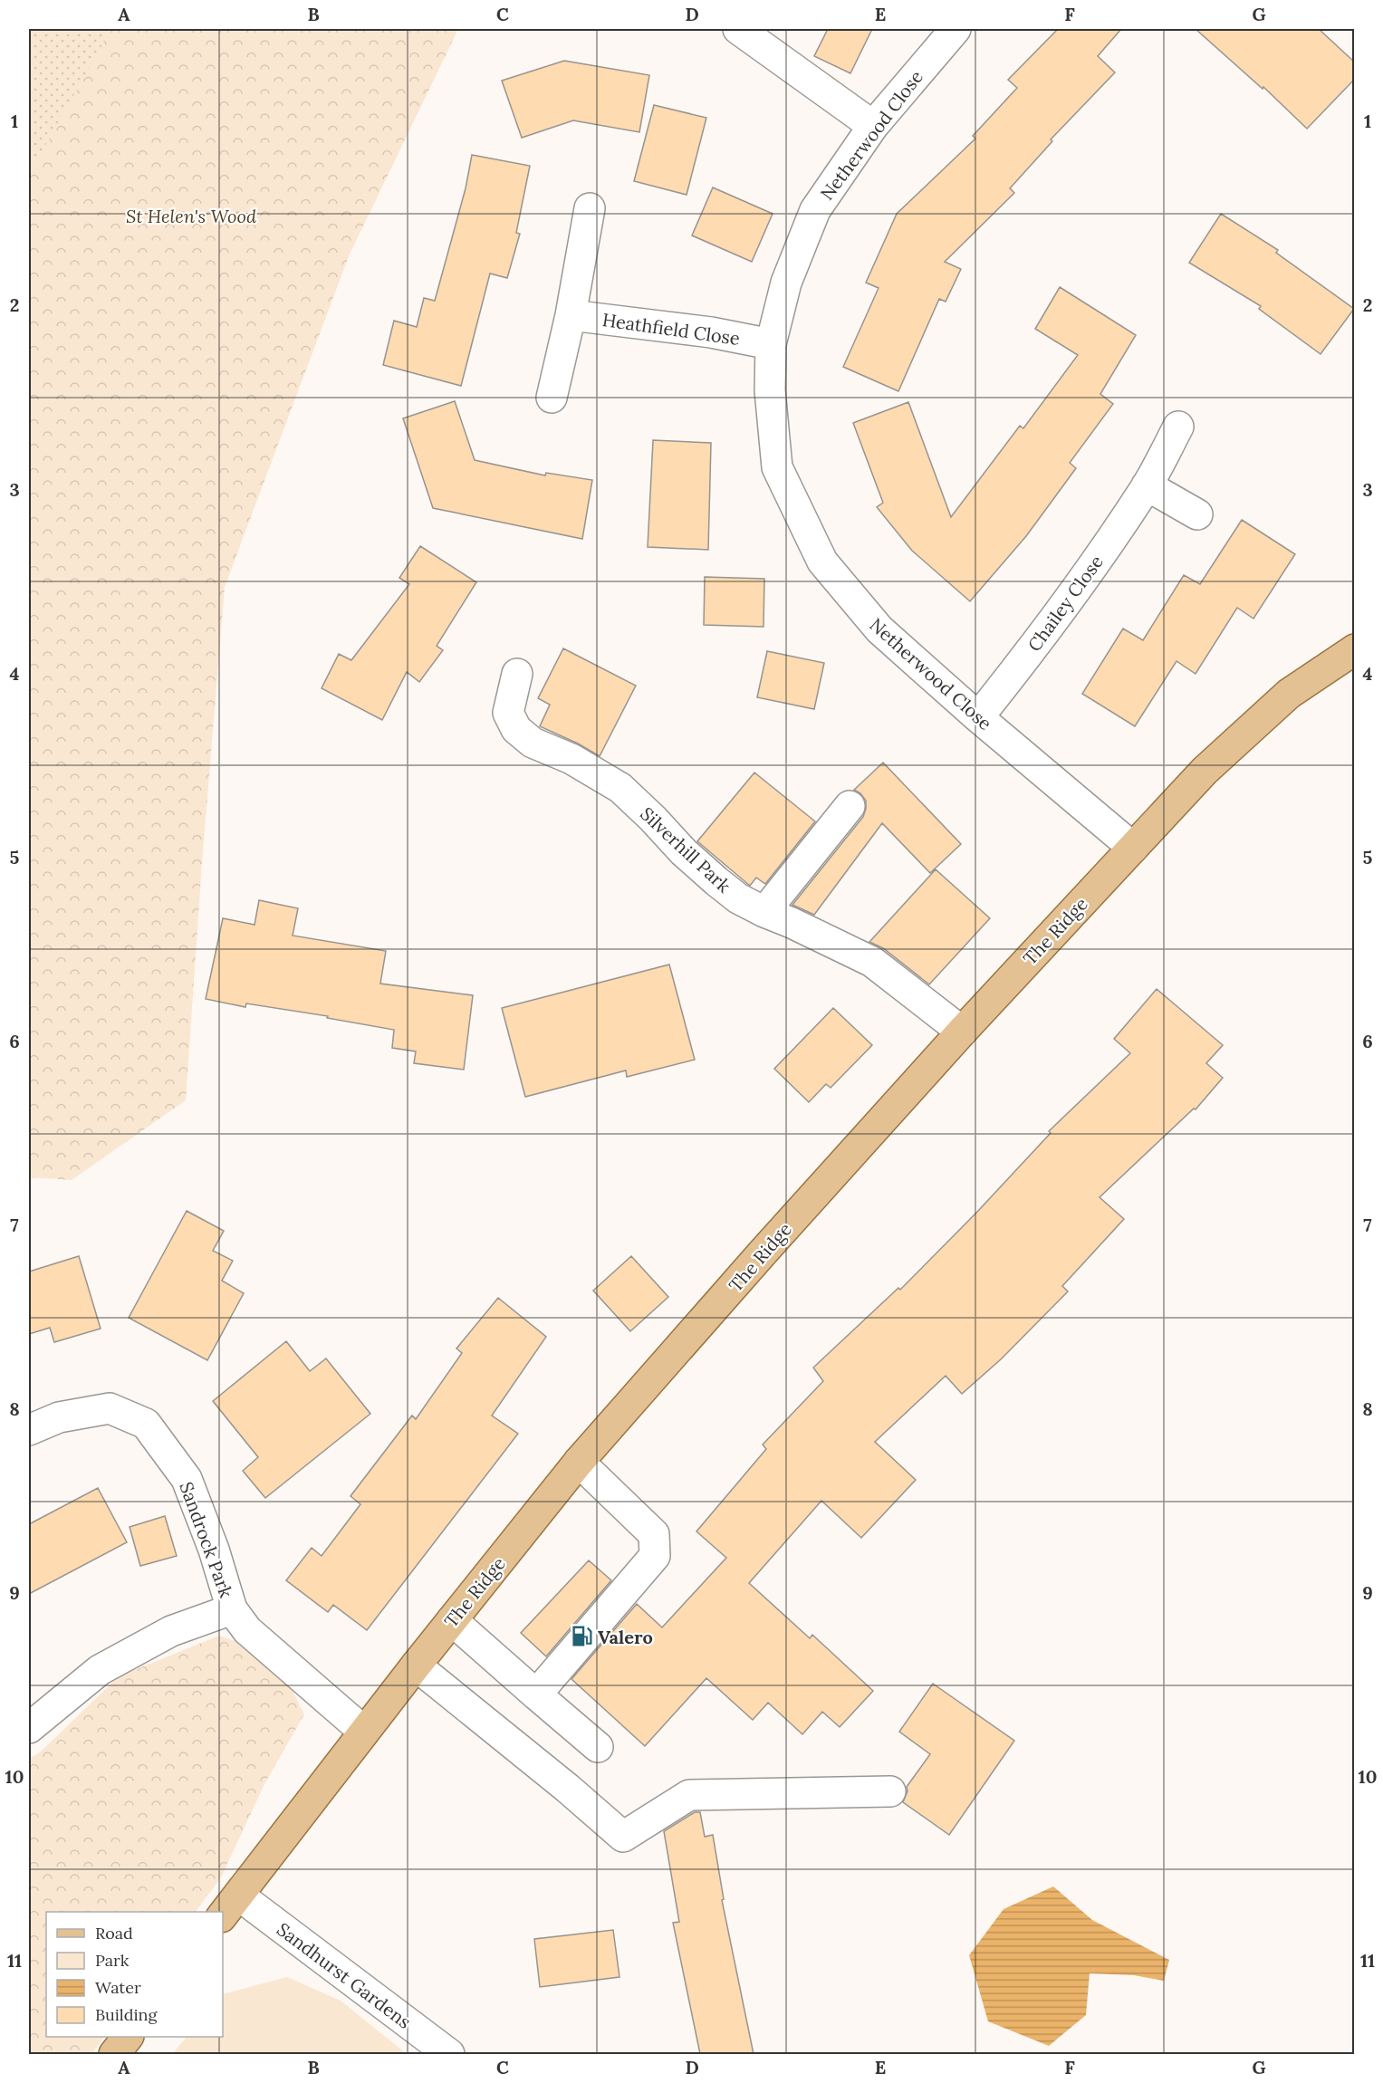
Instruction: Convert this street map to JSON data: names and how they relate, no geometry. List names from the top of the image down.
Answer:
{
  "streets": {
    "main road": ["The Ridge"],
    "street": [
      "Netherwood Close",
      "Heathfield Close",
      "Chailey Close",
      "Silverhill Park",
      "Sandrock Park",
      "Sandhurst Gardens"
    ]
  },
  "crossings": [
    ["Netherwood Close", "Heathfield Close"],
    ["Netherwood Close", "Chailey Close"],
    ["Netherwood Close", "The Ridge"],
    ["Silverhill Park", "The Ridge"],
    ["The Ridge", "Sandrock Park"],
    ["The Ridge", "Sandhurst Gardens"]
  ],
  "parks": ["St Helen's Wood"],
  "places": {
    "fuel station": ["Valero"]
  },
  "legend": [
    "Road",
    "Park",
    "Water",
    "Building"
  ],
  "grid": {
    "columns": [
      "A",
      "B",
      "C",
      "D",
      "E",
      "F",
      "G"
    ],
    "rows": [
      "1",
      "2",
      "3",
      "4",
      "5",
      "6",
      "7",
      "8",
      "9",
      "10",
      "11"
    ]
  }
}
